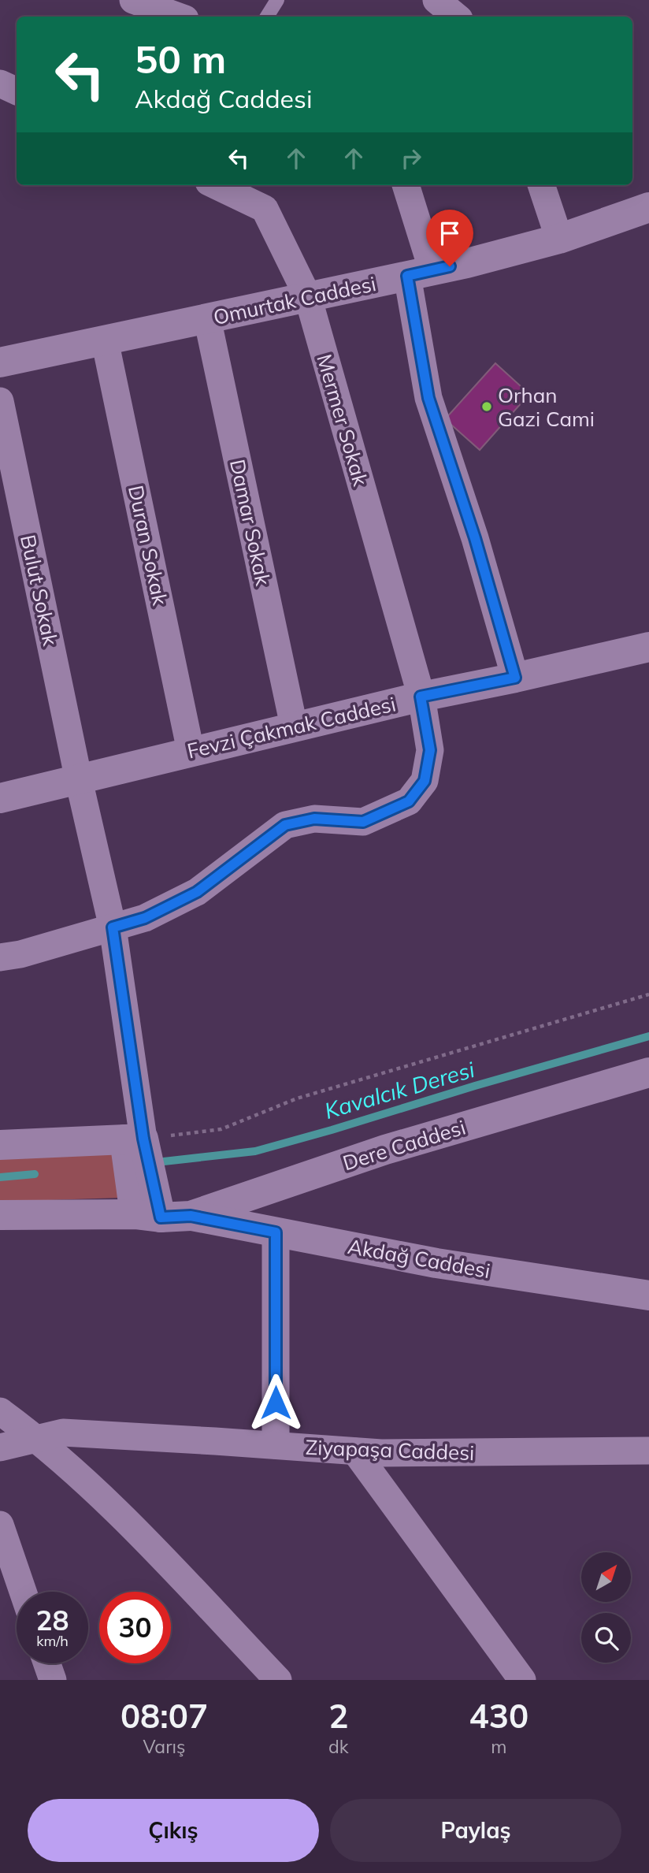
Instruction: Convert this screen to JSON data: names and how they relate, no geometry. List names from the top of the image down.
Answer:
{
  "streets": {
    "street": [
      "Omurtak Caddesi",
      "Mermer Sokak",
      "Damar Sokak",
      "Duran Sokak",
      "Bulut Sokak",
      "Fevzi Çakmak Caddesi",
      "Dere Caddesi",
      "Akdağ Caddesi",
      "Ziyapaşa Caddesi"
    ]
  },
  "crossings": [
    ["Omurtak Caddesi", "Mermer Sokak"],
    ["Omurtak Caddesi", "Damar Sokak"],
    ["Omurtak Caddesi", "Duran Sokak"],
    ["Mermer Sokak", "Bulut Sokak"],
    ["Mermer Sokak", "Fevzi Çakmak Caddesi"],
    ["Damar Sokak", "Fevzi Çakmak Caddesi"],
    ["Duran Sokak", "Fevzi Çakmak Caddesi"],
    ["Bulut Sokak", "Fevzi Çakmak Caddesi"],
    ["Dere Caddesi", "Akdağ Caddesi"]
  ],
  "water": ["Kavalcık Deresi"],
  "places": ["Orhan Gazi Cami"],
  "north": "top right",
  "page": {
    "turn": ["50 m", "Akdağ Caddesi"],
    "speed": "28 km/h",
    "limit": "30",
    "eta": [
      "08:07",
      "Varış",
      "2",
      "dk",
      "430",
      "m"
    ],
    "buttons": ["Çıkış", "Paylaş"]
  }
}
